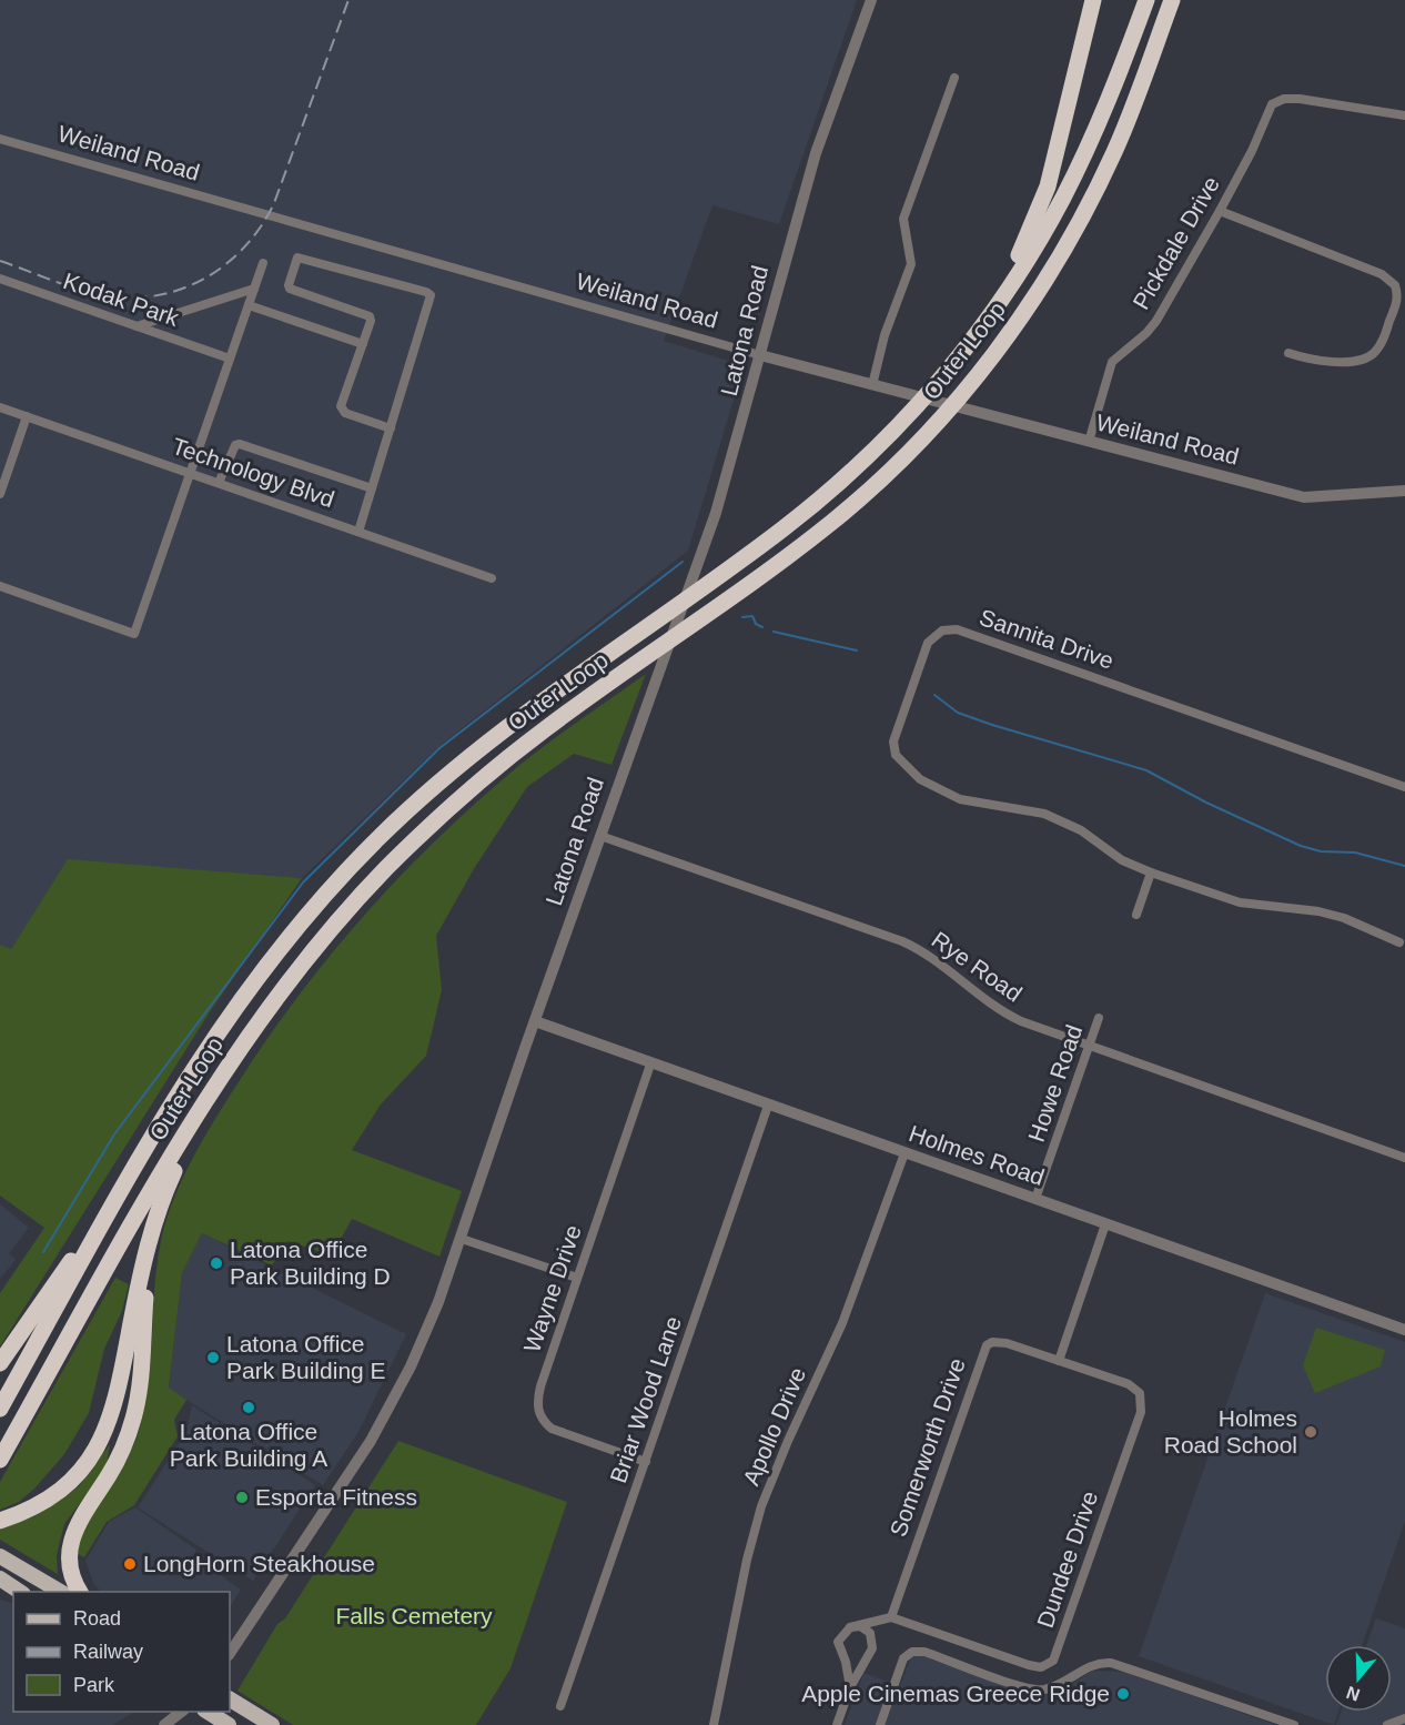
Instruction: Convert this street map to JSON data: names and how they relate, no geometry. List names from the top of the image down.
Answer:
{
  "streets": {
    "highway": ["Outer Loop"],
    "street": [
      "Weiland Road",
      "Pickdale Drive",
      "Kodak Park",
      "Latona Road",
      "Technology Blvd",
      "Sannita Drive",
      "Rye Road",
      "Howe Road",
      "Holmes Road",
      "Wayne Drive",
      "Briar Wood Lane",
      "Apollo Drive",
      "Somerworth Drive",
      "Dundee Drive"
    ]
  },
  "crossings": [
    ["Weiland Road", "Pickdale Drive"],
    ["Weiland Road", "Latona Road"],
    ["Latona Road", "Rye Road"],
    ["Latona Road", "Holmes Road"],
    ["Rye Road", "Howe Road"],
    ["Howe Road", "Holmes Road"],
    ["Holmes Road", "Wayne Drive"],
    ["Holmes Road", "Briar Wood Lane"],
    ["Holmes Road", "Apollo Drive"],
    ["Wayne Drive", "Briar Wood Lane"],
    ["Somerworth Drive", "Dundee Drive"]
  ],
  "parks": ["Falls Cemetery"],
  "places": [
    "Latona Office Park Building D",
    "Latona Office Park Building E",
    "Latona Office Park Building A",
    "Holmes Road School",
    "Esporta Fitness",
    "LongHorn Steakhouse",
    "Apple Cinemas Greece Ridge"
  ],
  "legend": ["Road", "Railway", "Park"],
  "north": "bottom"
}
